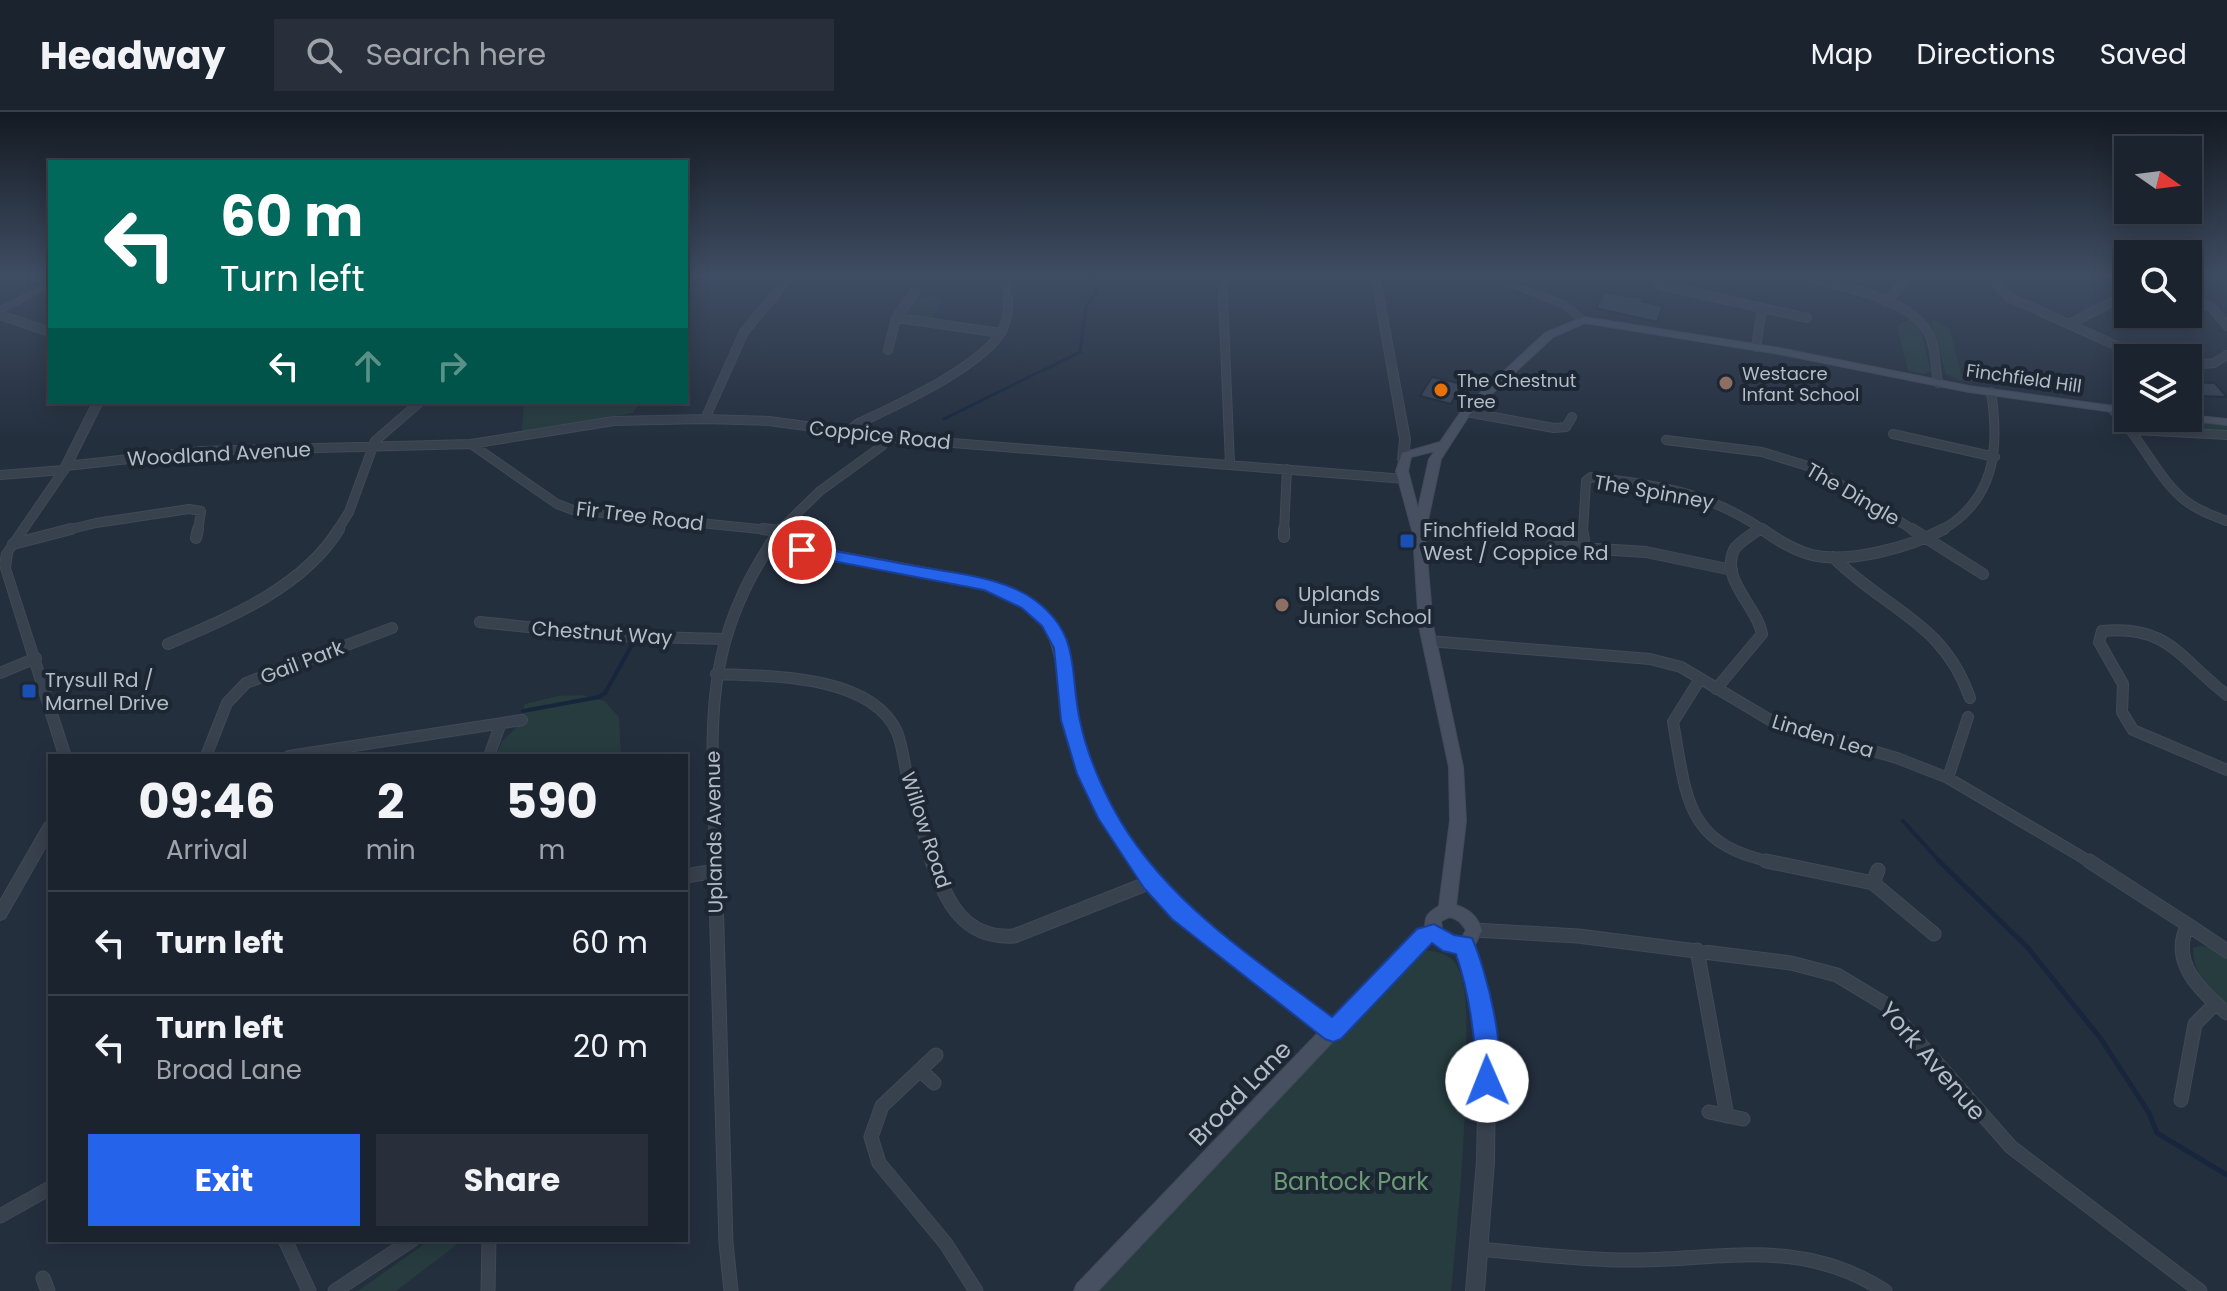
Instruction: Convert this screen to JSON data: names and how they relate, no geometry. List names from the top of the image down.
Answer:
{
  "streets": {
    "main road": ["Finchfield Hill", "Broad Lane"],
    "street": [
      "Coppice Road",
      "Woodland Avenue",
      "The Spinney",
      "The Dingle",
      "Fir Tree Road",
      "Chestnut Way",
      "Gail Park",
      "Linden Lea",
      "Willow Road",
      "Uplands Avenue",
      "York Avenue"
    ]
  },
  "crossings": [
    ["Finchfield Hill", "The Spinney"],
    ["Coppice Road", "Woodland Avenue"],
    ["Coppice Road", "Fir Tree Road"],
    ["Coppice Road", "Uplands Avenue"],
    ["The Spinney", "The Dingle"],
    ["Fir Tree Road", "Uplands Avenue"],
    ["Chestnut Way", "Uplands Avenue"],
    ["Willow Road", "Uplands Avenue"],
    ["York Avenue", "Broad Lane"]
  ],
  "parks": ["Bantock Park"],
  "places": {
    "other": ["Westacre Infant School", "The Chestnut Tree", "Uplands Junior School"],
    "transit": ["Finchfield Road West / Coppice Rd", "Trysull Rd / Marnel Drive"]
  },
  "north": "right",
  "page": {
    "header": "Headway",
    "search": "Search here",
    "nav": ["Map", "Directions", "Saved"],
    "turn": ["60 m", "Turn left"],
    "eta": [
      "09:46",
      "Arrival",
      "2",
      "min",
      "590",
      "m"
    ],
    "list": [
      {
        "name": "Turn left",
        "value": "60 m"
      },
      {
        "name": "Turn left",
        "note": "Broad Lane",
        "value": "20 m"
      }
    ],
    "buttons": ["Exit", "Share"]
  }
}
